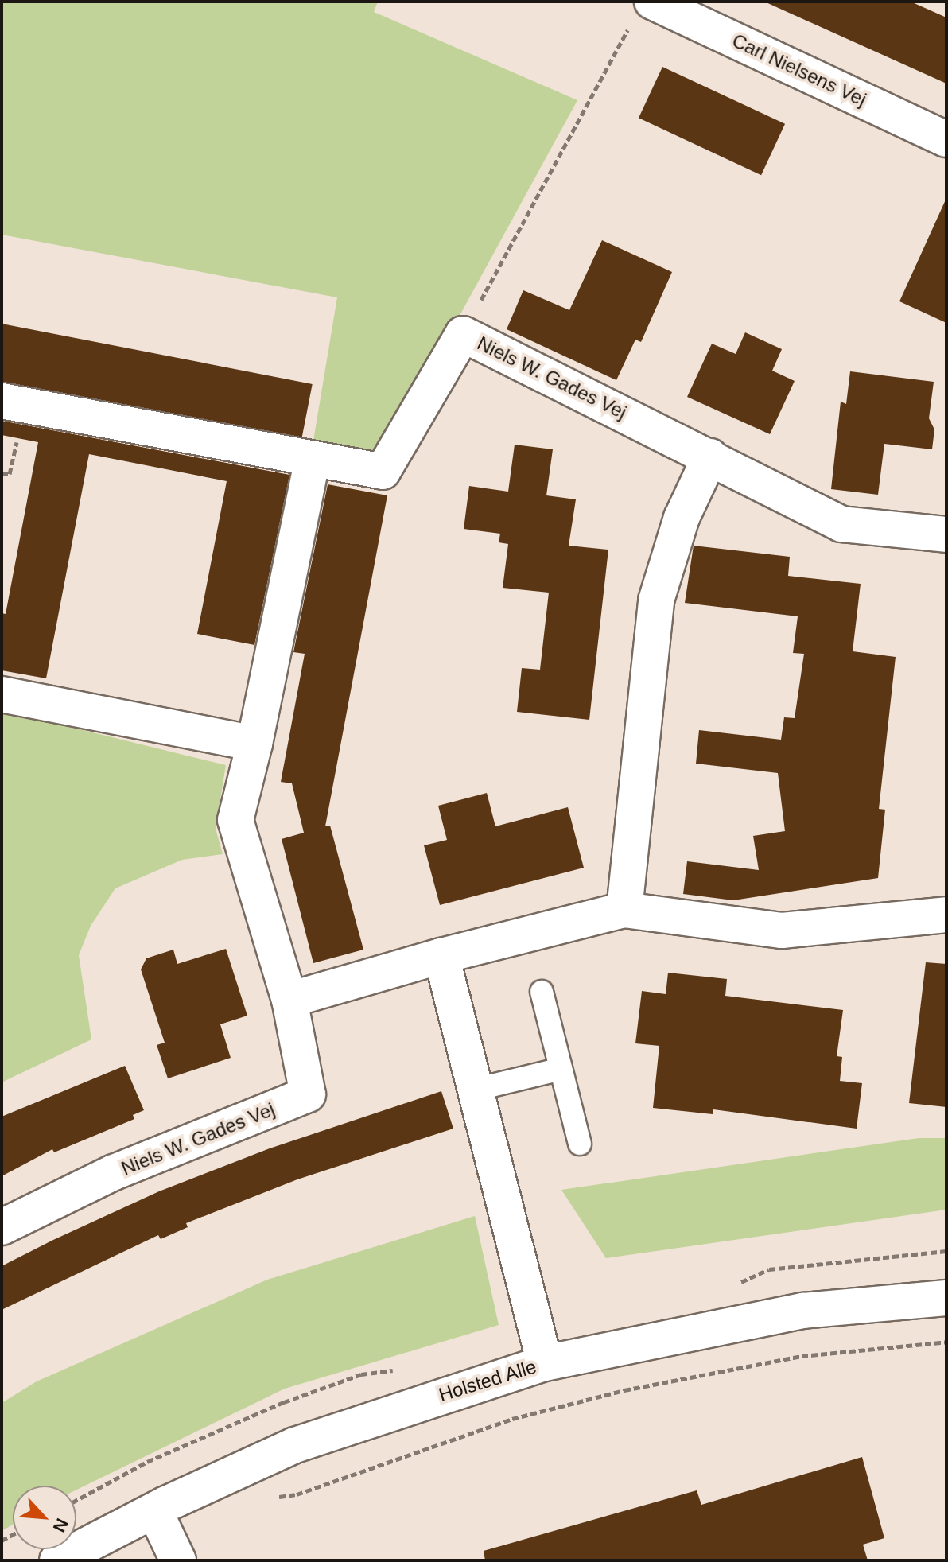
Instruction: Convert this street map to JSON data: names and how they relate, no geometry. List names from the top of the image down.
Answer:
{
  "streets": {
    "street": ["Carl Nielsens Vej", "Niels W. Gades Vej", "Holsted Alle"]
  },
  "north": "bottom right"
}
